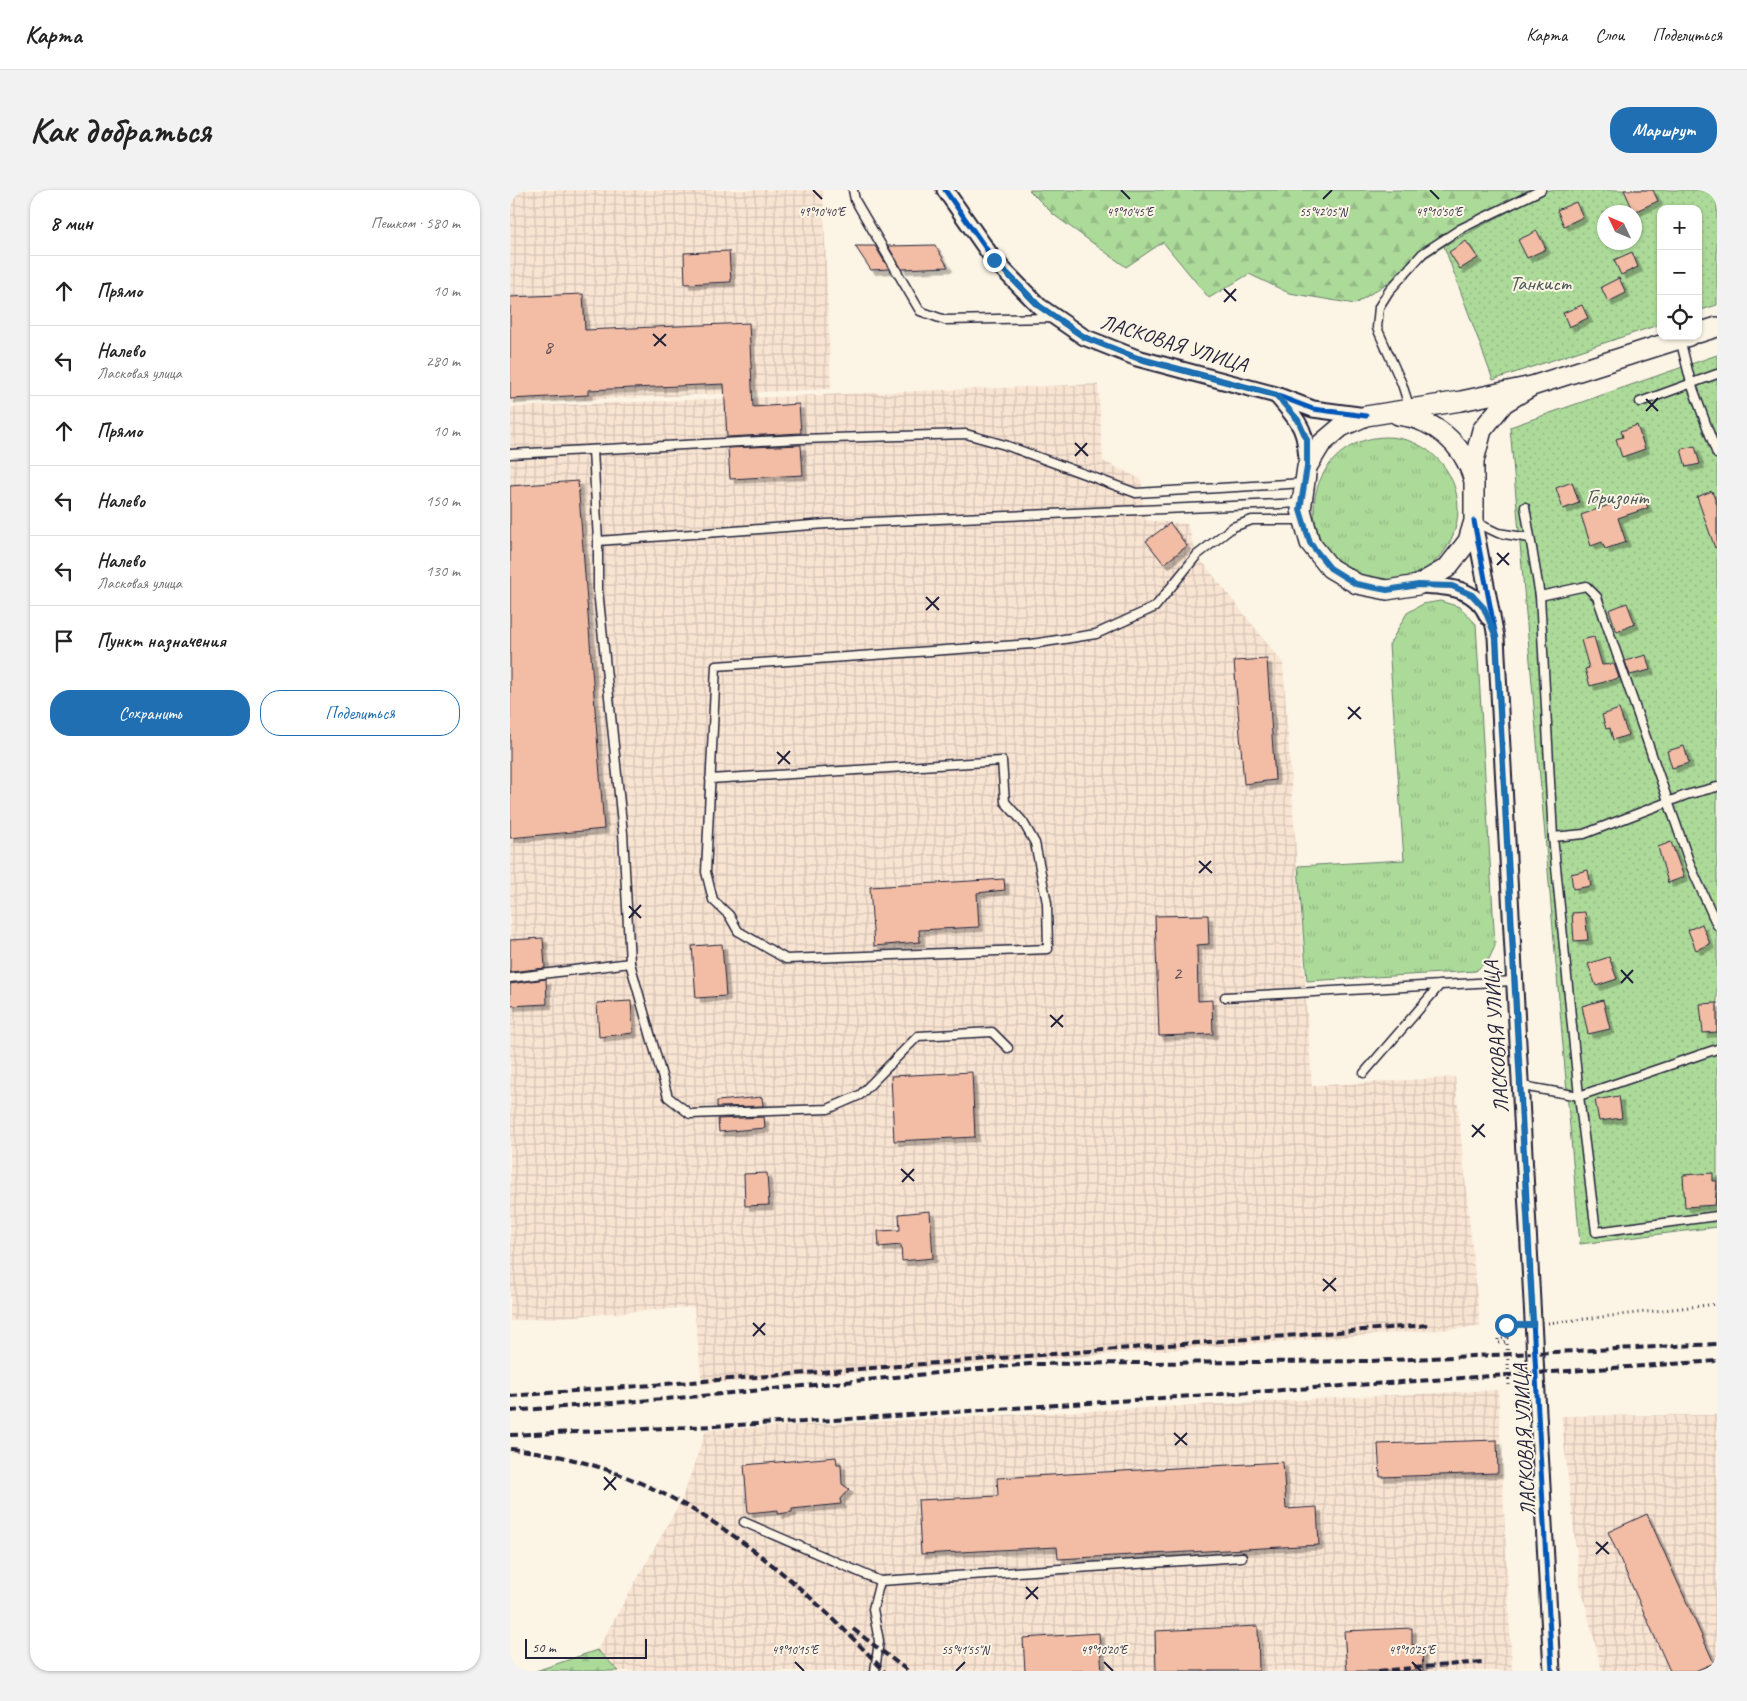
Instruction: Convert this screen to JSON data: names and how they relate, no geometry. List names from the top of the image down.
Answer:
{
  "streets": {
    "street": ["ЛАСКОВАЯ УЛИЦА"]
  },
  "parks": ["Танкист", "Горизонт"],
  "house_numbers": ["8", "2"],
  "scale_bar": "50 m",
  "north": "top left",
  "page": {
    "header": "Карта",
    "nav": ["Карта", "Слои", "Поделиться"],
    "buttons": [
      "Маршрут",
      ["Сохранить", "Поделиться"]
    ],
    "title": "Как добраться",
    "heading": ["8 мин", "Пешком · 580 m"],
    "map_buttons": ["+", "−"],
    "list": [
      ["Прямо", "10 m"],
      ["Налево", "Ласковая улица", "280 m"],
      ["Прямо", "10 m"],
      ["Налево", "150 m"],
      ["Налево", "Ласковая улица", "130 m"],
      "Пункт назначения"
    ],
    "scale": "50 m"
  },
  "coordinates": [
    "49°10'40\"E",
    "49°10'45\"E",
    "49°10'50\"E",
    "55°42'05\"N",
    "55°41'55\"N",
    "49°10'15\"E",
    "49°10'20\"E",
    "49°10'25\"E"
  ]
}
